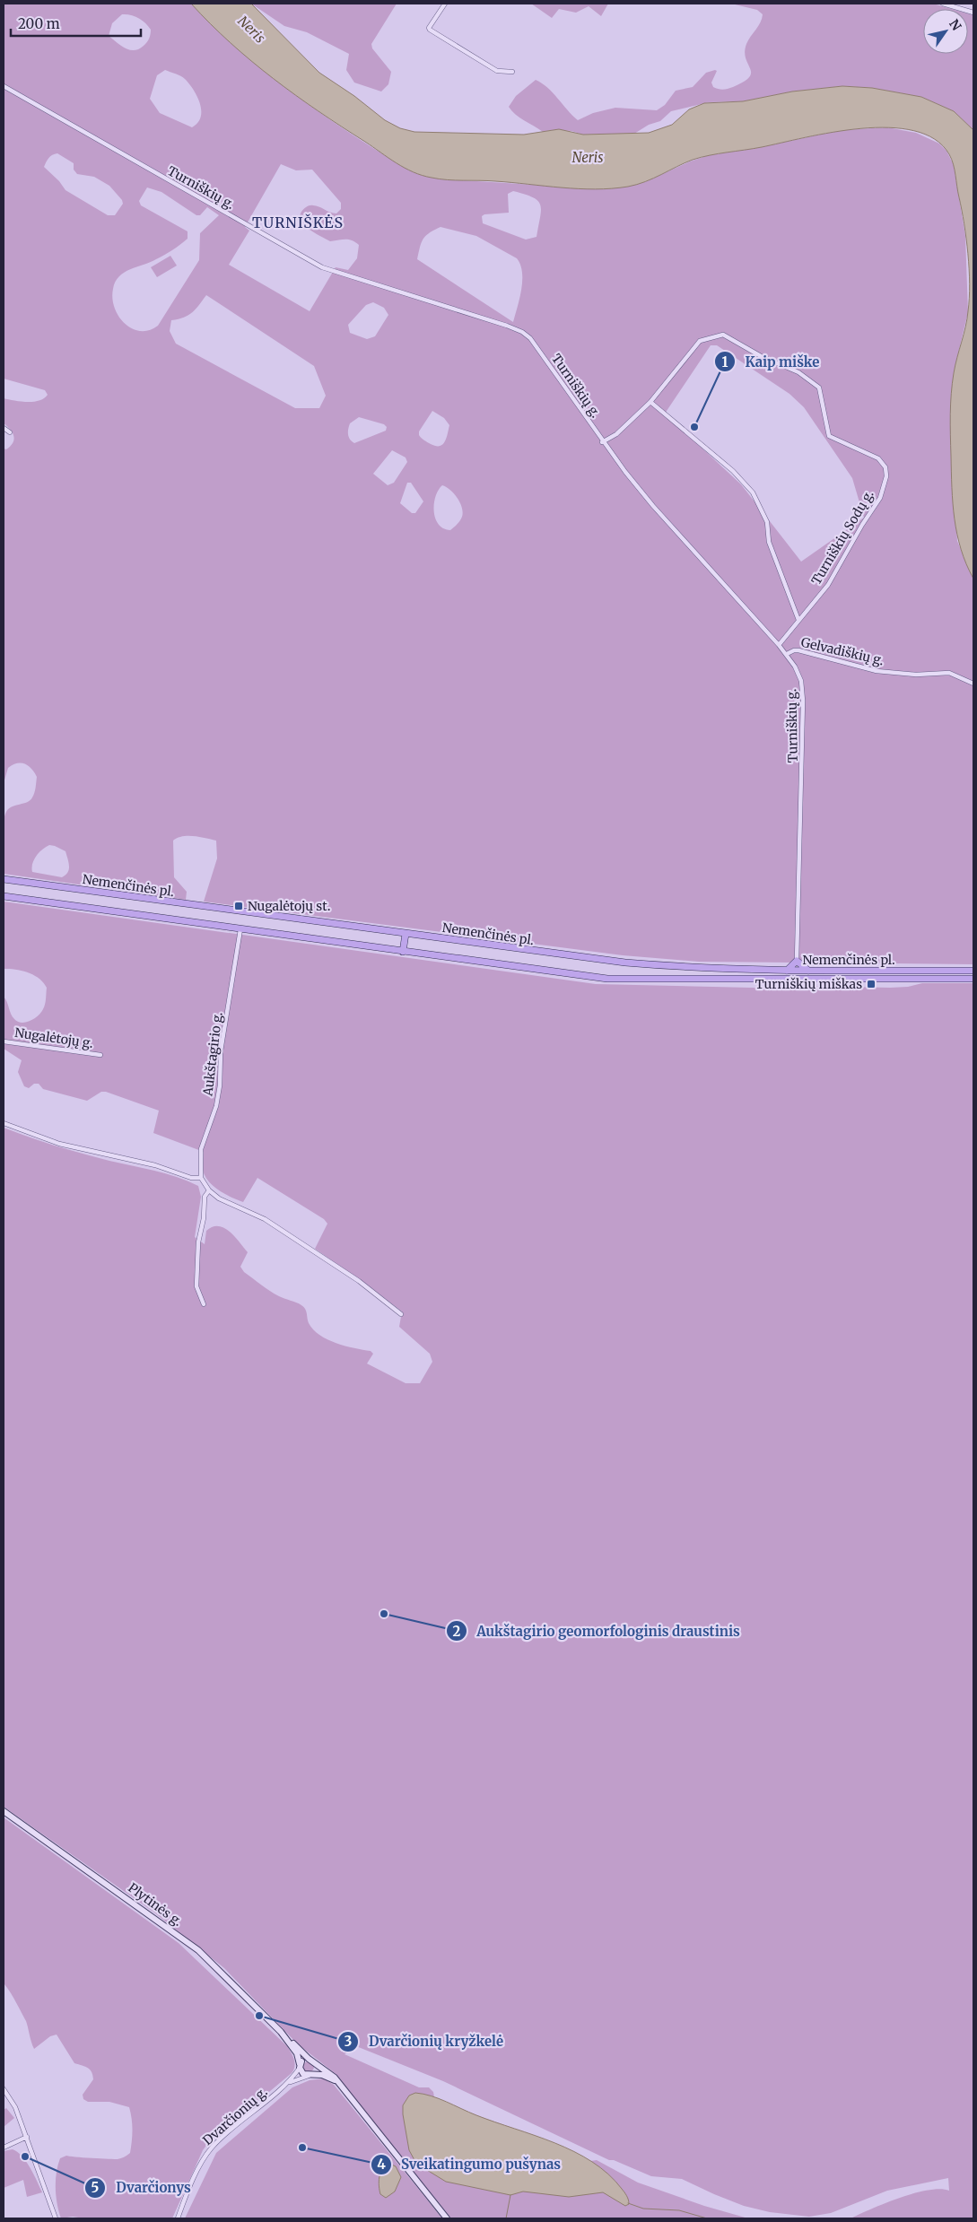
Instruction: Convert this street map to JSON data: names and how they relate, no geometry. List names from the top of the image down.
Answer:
{
  "streets": {
    "main road": ["Nemenčinės pl.", "Plytinės g."],
    "street": [
      "Turniškių g.",
      "Turniškių Sodų g.",
      "Gelvadiškių g.",
      "Nugalėtojų g.",
      "Aukštagirio g.",
      "Dvarčionių g."
    ]
  },
  "crossings": [
    ["Turniškių g.", "Turniškių Sodų g."],
    ["Turniškių g.", "Gelvadiškių g."],
    ["Nemenčinės pl.", "Aukštagirio g."]
  ],
  "districts": ["TURNIŠKĖS"],
  "water": ["Neris"],
  "places": {
    "other": [
      "Kaip miške",
      "Aukštagirio geomorfologinis draustinis",
      "Dvarčionių kryžkelė",
      "Sveikatingumo pušynas",
      "Dvarčionys"
    ],
    "transit": ["Nugalėtojų st.", "Turniškių miškas"]
  },
  "scale_bar": "200 m",
  "north": "top right"
}
